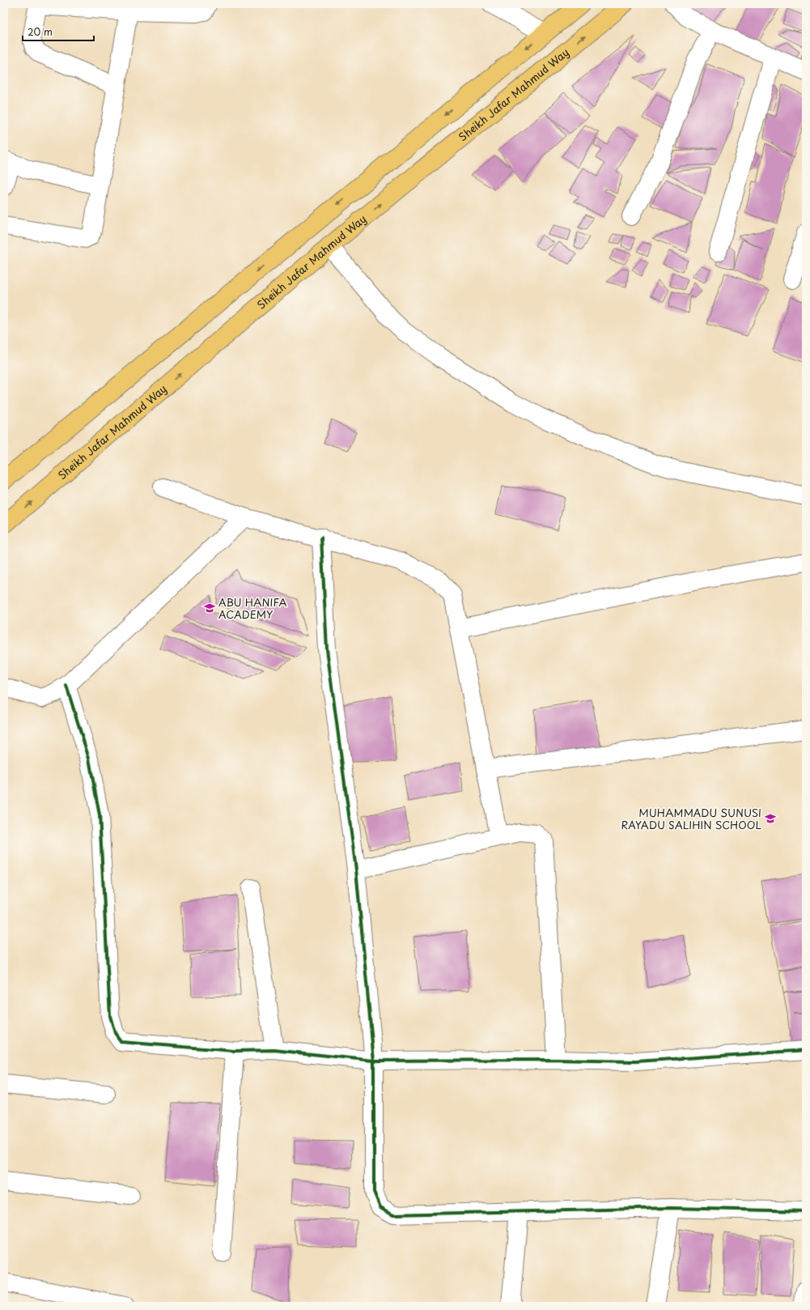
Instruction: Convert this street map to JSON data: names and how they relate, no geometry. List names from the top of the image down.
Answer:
{
  "streets": {
    "main road": ["Sheikh Jafar Mahmud Way"]
  },
  "places": {
    "school or university": ["ABU HANIFA ACADEMY", "MUHAMMADU SUNUSI RAYADU SALIHIN SCHOOL"]
  },
  "scale_bar": "20 m"
}
